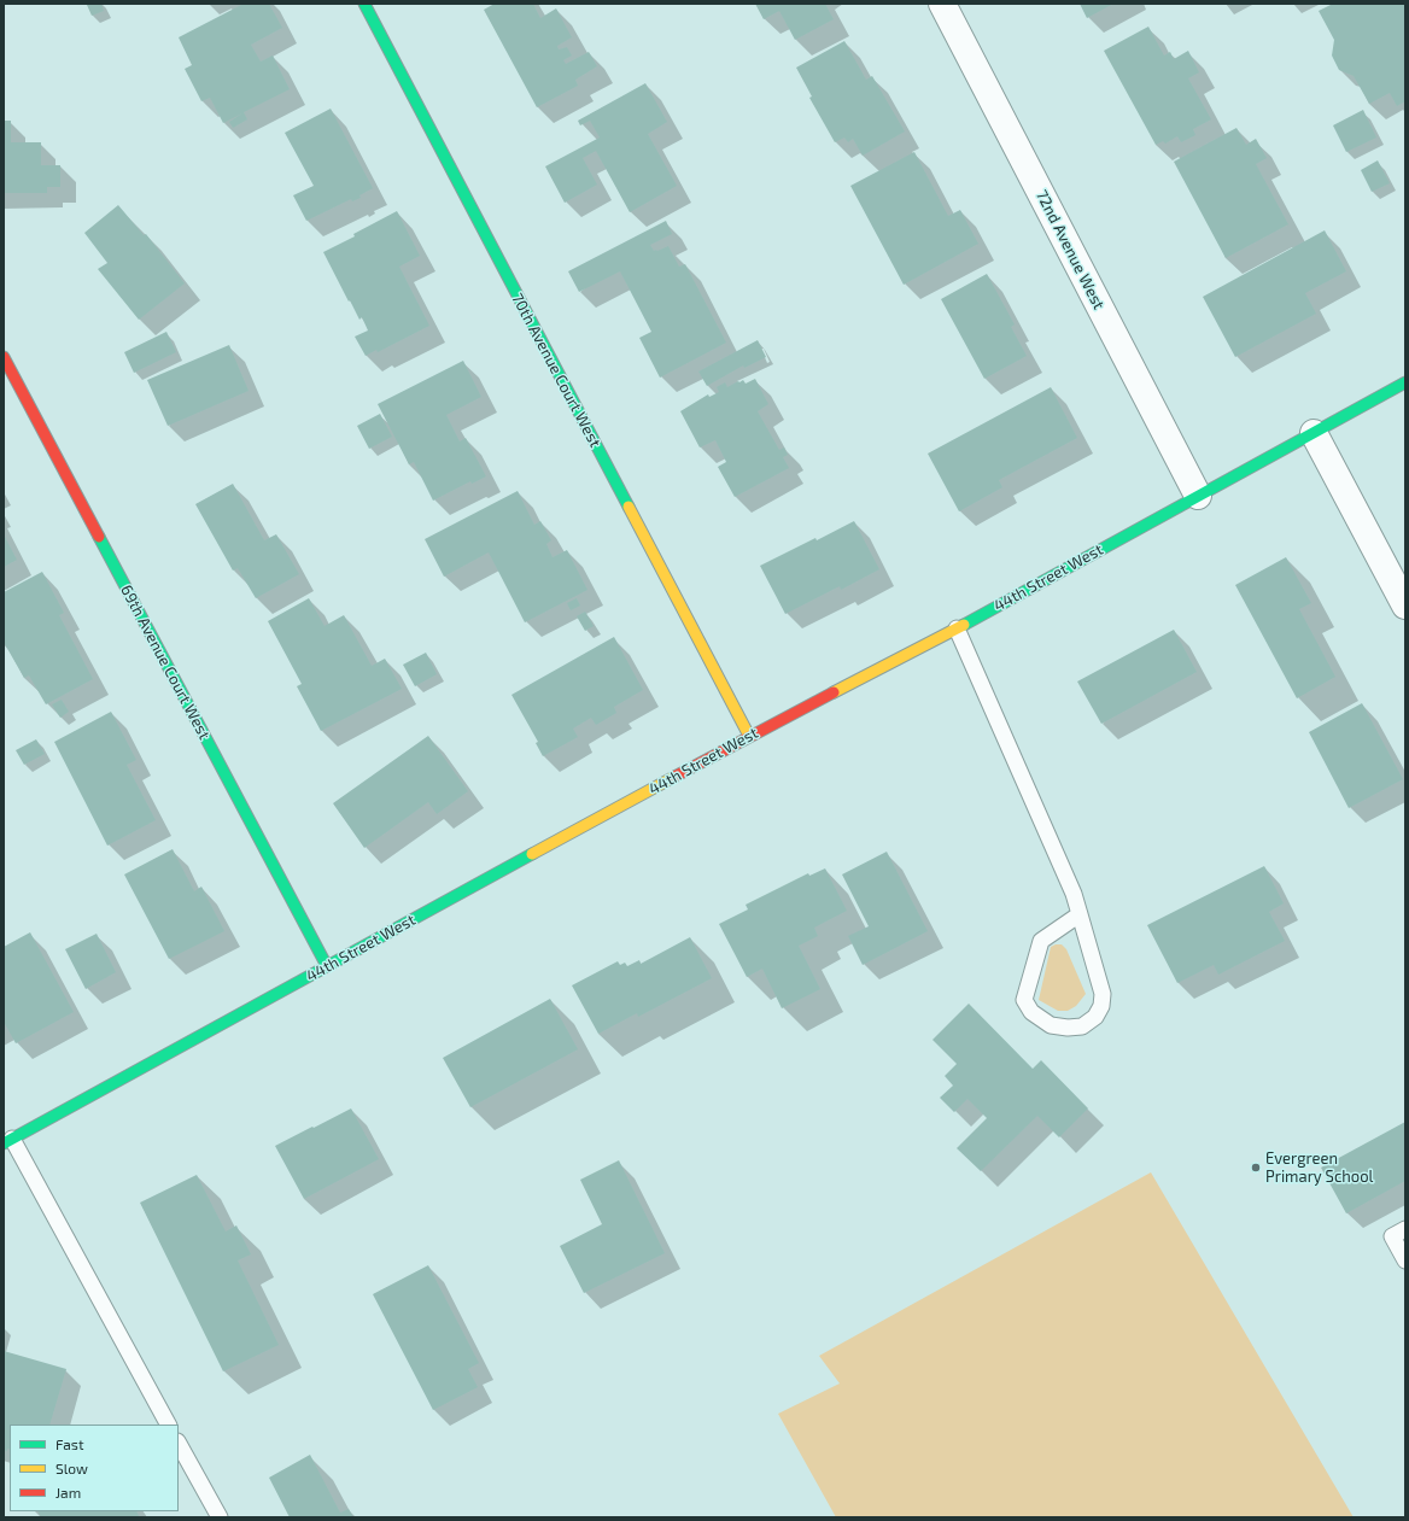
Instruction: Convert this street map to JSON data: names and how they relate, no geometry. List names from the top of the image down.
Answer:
{
  "streets": {
    "street": [
      "72nd Avenue West",
      "70th Avenue Court West",
      "44th Street West",
      "69th Avenue Court West"
    ]
  },
  "crossings": [
    ["72nd Avenue West", "44th Street West"],
    ["70th Avenue Court West", "44th Street West"],
    ["44th Street West", "69th Avenue Court West"]
  ],
  "places": ["Evergreen Primary School"],
  "legend": ["Fast", "Slow", "Jam"]
}
